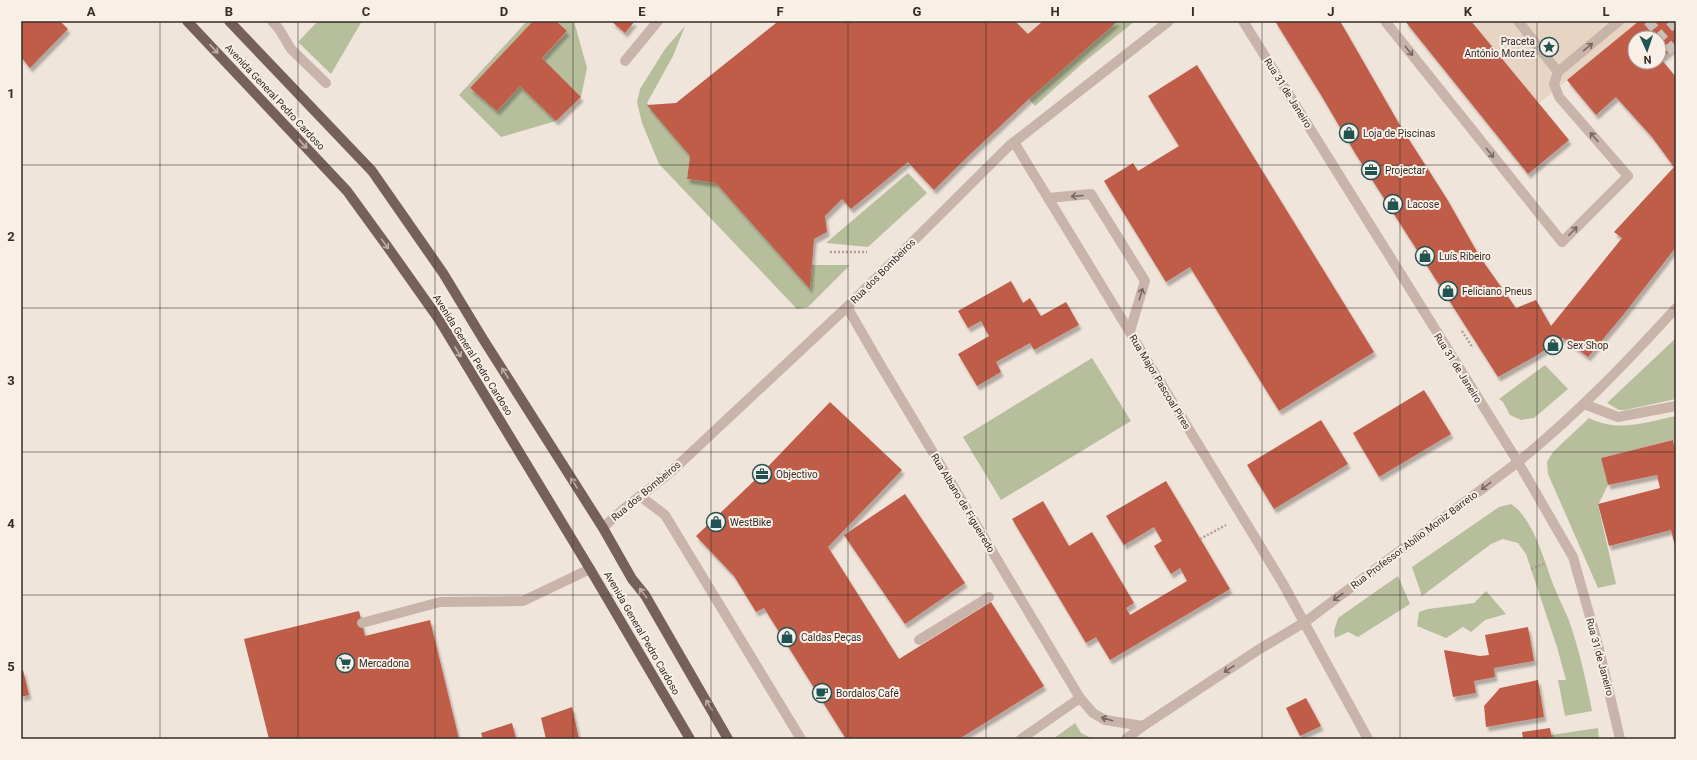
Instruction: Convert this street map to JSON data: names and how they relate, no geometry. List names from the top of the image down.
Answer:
{
  "streets": {
    "main road": ["Avenida General Pedro Cardoso"],
    "street": [
      "Rua 31 de Janeiro",
      "Rua dos Bombeiros",
      "Rua Major Pascoal Pires",
      "Rua Albano de Figueiredo",
      "Rua Professor Abílio Moniz Barreto"
    ]
  },
  "crossings": [
    ["Rua 31 de Janeiro", "Rua Professor Abílio Moniz Barreto"],
    ["Avenida General Pedro Cardoso", "Rua dos Bombeiros"],
    ["Rua dos Bombeiros", "Rua Major Pascoal Pires"],
    ["Rua dos Bombeiros", "Rua Albano de Figueiredo"],
    ["Rua Major Pascoal Pires", "Rua Professor Abílio Moniz Barreto"],
    ["Rua Albano de Figueiredo", "Rua Professor Abílio Moniz Barreto"]
  ],
  "one_way": ["Rua Professor Abílio Moniz Barreto"],
  "places": {
    "place": ["Praceta António Montez"],
    "shop": [
      "Loja de Piscinas",
      "Lacose",
      "Luís Ribeiro",
      "Feliciano Pneus",
      "Sex Shop",
      "WestBike",
      "Caldas Peças"
    ],
    "office": ["Projectar", "Objectivo"],
    "supermarket": ["Mercadona"],
    "cafe": ["Bordalos Café"]
  },
  "north": "bottom",
  "grid": {
    "columns": [
      "A",
      "B",
      "C",
      "D",
      "E",
      "F",
      "G",
      "H",
      "I",
      "J",
      "K",
      "L"
    ],
    "rows": [
      "1",
      "2",
      "3",
      "4",
      "5"
    ]
  }
}
